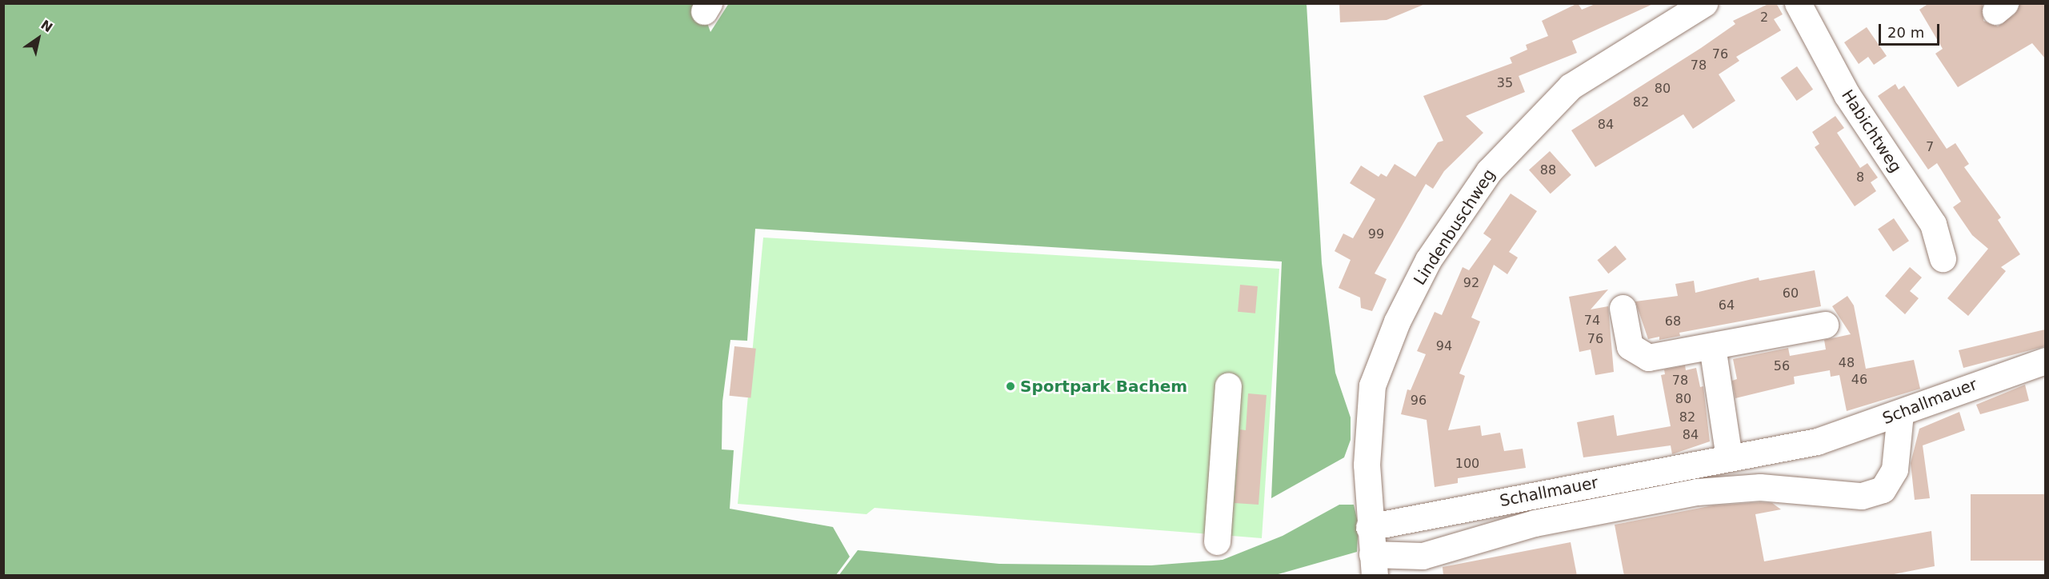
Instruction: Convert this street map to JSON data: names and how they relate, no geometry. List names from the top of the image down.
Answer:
{
  "streets": {
    "street": ["Habichtweg", "Lindenbuschweg", "Schallmauer"]
  },
  "crossings": [
    ["Lindenbuschweg", "Schallmauer"]
  ],
  "places": ["Sportpark Bachem"],
  "house_numbers": [
    "2",
    "76",
    "78",
    "35",
    "80",
    "82",
    "84",
    "7",
    "88",
    "8",
    "99",
    "92",
    "60",
    "64",
    "74",
    "68",
    "76",
    "94",
    "48",
    "56",
    "46",
    "78",
    "80",
    "96",
    "82",
    "84",
    "100"
  ],
  "scale_bar": "20 m",
  "north": "top right"
}
